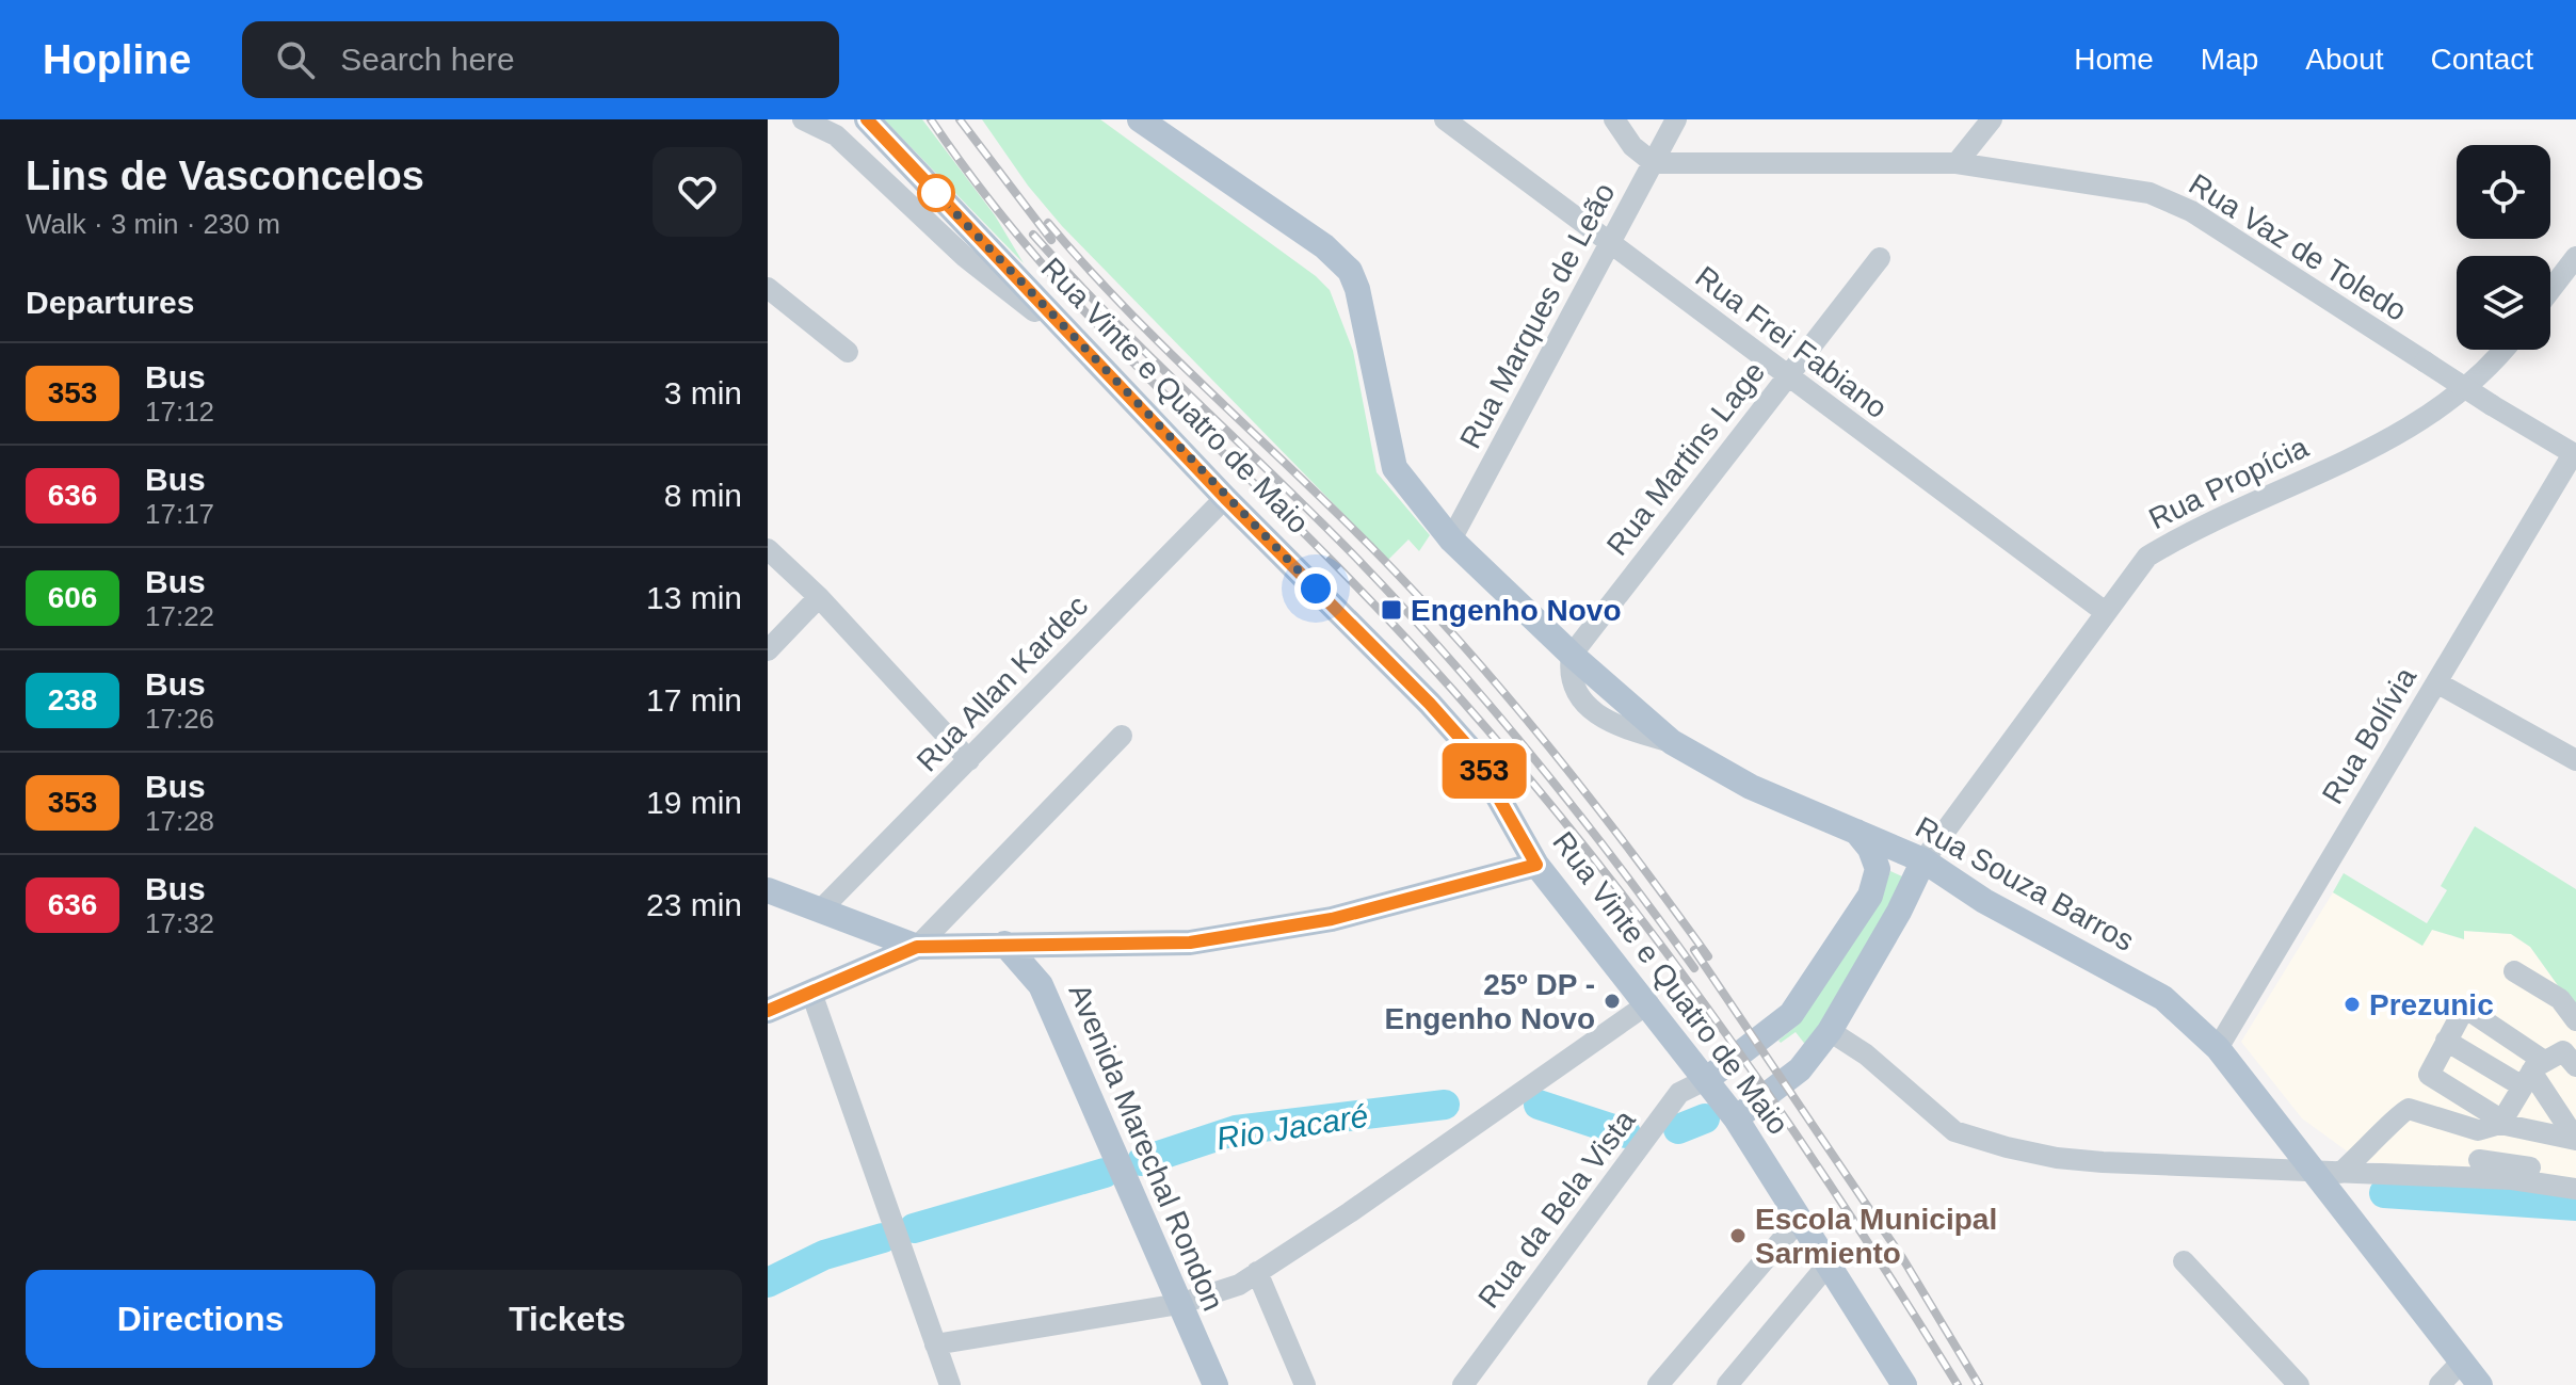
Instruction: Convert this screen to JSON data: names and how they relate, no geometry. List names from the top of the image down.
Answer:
{
  "streets": {
    "main road": ["Rua Vinte e Quatro de Maio", "Rua Souza Barros", "Avenida Marechal Rondon"],
    "street": [
      "Rua Vaz de Toledo",
      "Rua Marques de Leão",
      "Rua Frei Fabiano",
      "Rua Martins Lage",
      "Rua Propícia",
      "Rua Allan Kardec",
      "Rua Bolívia",
      "Rua da Bela Vista"
    ]
  },
  "crossings": [
    ["Rua Vaz de Toledo", "Rua Marques de Leão"],
    ["Rua Vaz de Toledo", "Rua Bolívia"],
    ["Rua Marques de Leão", "Rua Frei Fabiano"],
    ["Rua Marques de Leão", "Rua Souza Barros"],
    ["Rua Frei Fabiano", "Rua Martins Lage"],
    ["Rua Frei Fabiano", "Rua Propícia"],
    ["Rua Vinte e Quatro de Maio", "Rua Allan Kardec"],
    ["Rua Vinte e Quatro de Maio", "Rua da Bela Vista"],
    ["Rua Martins Lage", "Rua Souza Barros"],
    ["Rua Propícia", "Rua Souza Barros"],
    ["Rua Bolívia", "Rua Souza Barros"]
  ],
  "water": ["Rio Jacaré"],
  "places": {
    "transit": ["Engenho Novo"],
    "other": ["25º DP - Engenho Novo", "Prezunic", "Escola Municipal Sarmiento"]
  },
  "lines": ["bus line 353"],
  "page": {
    "header": "Hopline",
    "search": "Search here",
    "nav": [
      "Home",
      "Map",
      "About",
      "Contact"
    ],
    "heading": [
      ["Lins de Vasconcelos", "Walk · 3 min · 230 m"],
      "Departures"
    ],
    "on_map": "353",
    "list": [
      {
        "mark": "353",
        "name": "Bus",
        "note": "17:12",
        "value": "3 min"
      },
      {
        "mark": "636",
        "name": "Bus",
        "note": "17:17",
        "value": "8 min"
      },
      {
        "mark": "606",
        "name": "Bus",
        "note": "17:22",
        "value": "13 min"
      },
      {
        "mark": "238",
        "name": "Bus",
        "note": "17:26",
        "value": "17 min"
      },
      {
        "mark": "353",
        "name": "Bus",
        "note": "17:28",
        "value": "19 min"
      },
      {
        "mark": "636",
        "name": "Bus",
        "note": "17:32",
        "value": "23 min"
      }
    ],
    "buttons": ["Directions", "Tickets"]
  }
}
